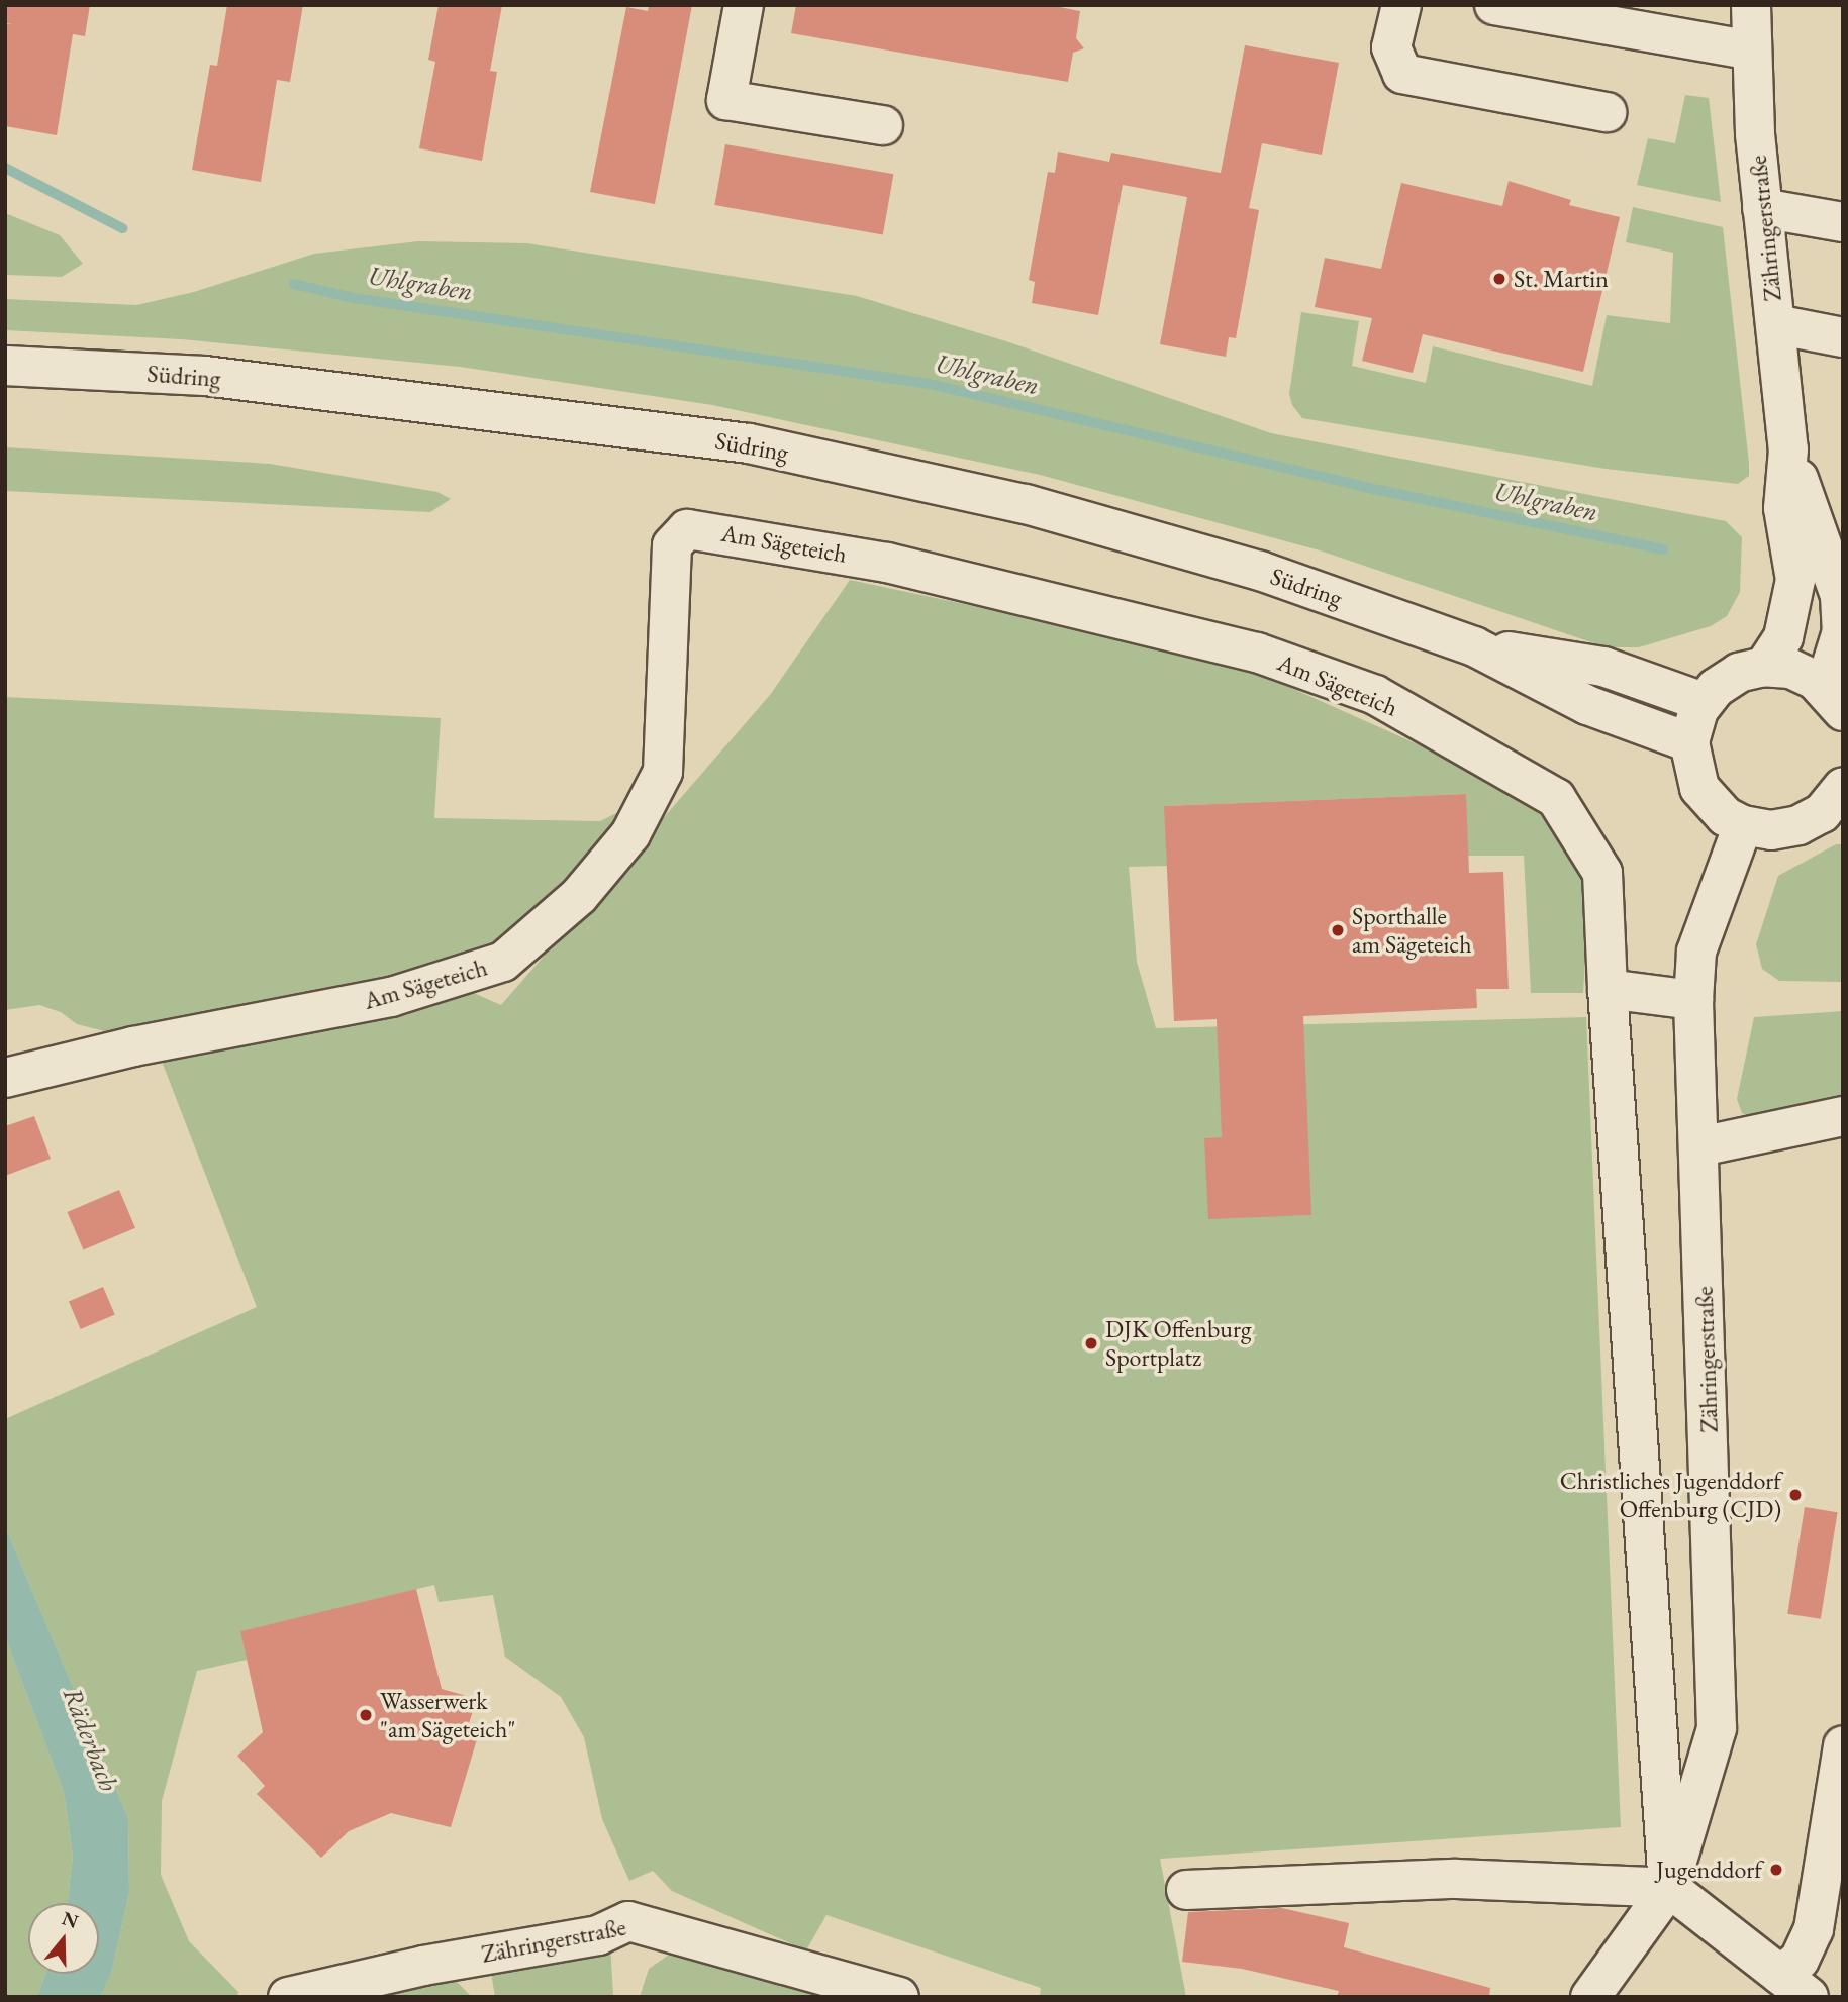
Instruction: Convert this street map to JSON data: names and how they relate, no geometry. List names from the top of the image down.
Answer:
{
  "streets": {
    "street": ["Zähringerstraße", "Südring", "Am Sägeteich"]
  },
  "water": ["Uhlgraben", "Räderbach"],
  "places": [
    "St. Martin",
    "Sporthalle am Sägeteich",
    "DJK Offenburg Sportplatz",
    "Christliches Jugenddorf Offenburg (CJD)",
    "Wasserwerk \"am Sägeteich\"",
    "Jugenddorf"
  ],
  "north": "top"
}
